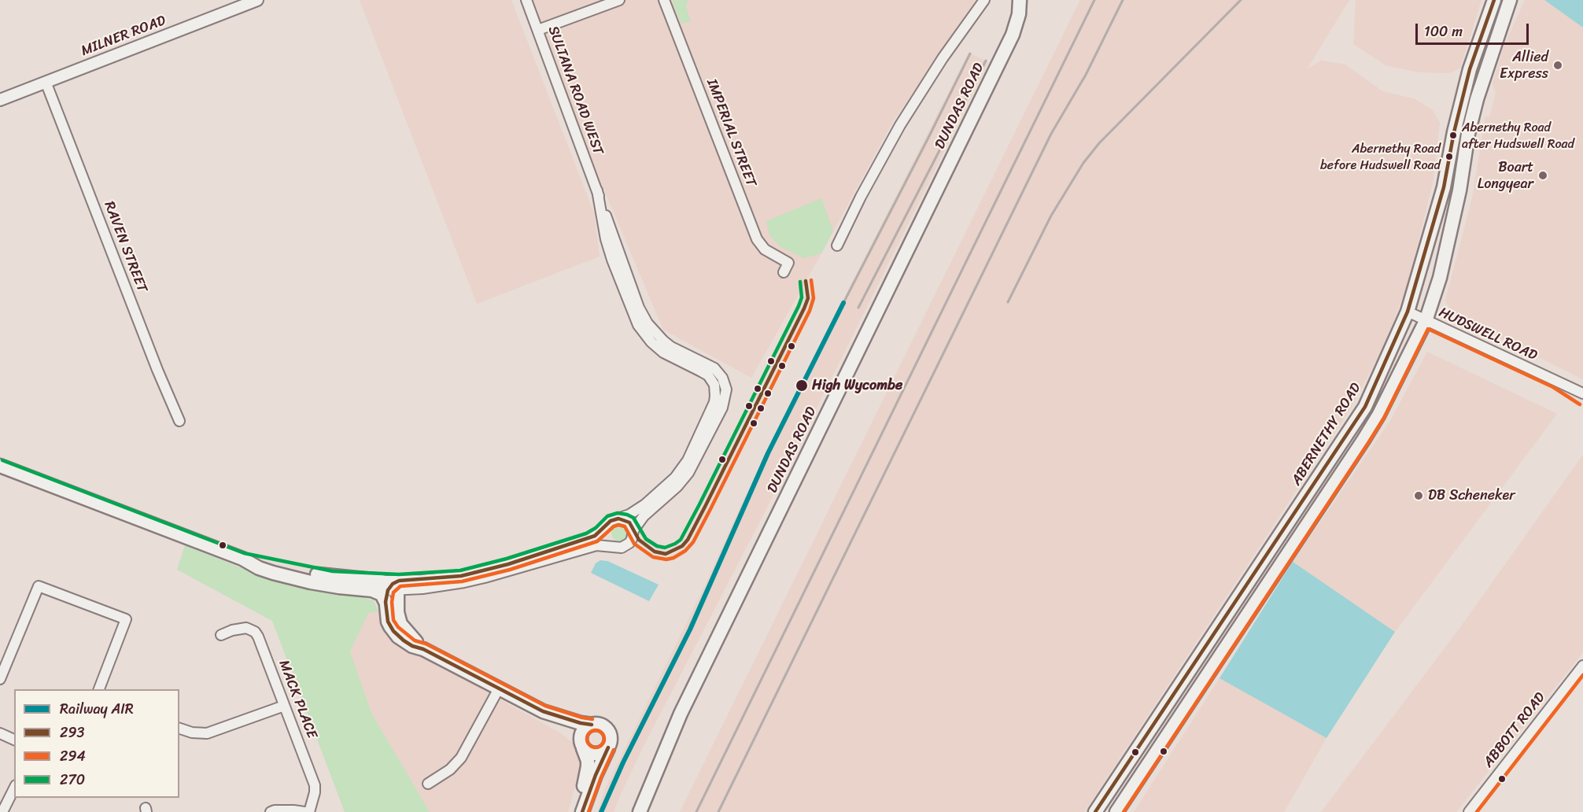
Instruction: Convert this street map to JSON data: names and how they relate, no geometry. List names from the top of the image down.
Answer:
{
  "streets": {
    "main road": ["DUNDAS ROAD", "ABERNETHY ROAD"],
    "street": [
      "MILNER ROAD",
      "SULTANA ROAD WEST",
      "IMPERIAL STREET",
      "RAVEN STREET",
      "HUDSWELL ROAD",
      "MACK PLACE",
      "ABBOTT ROAD"
    ]
  },
  "crossings": [
    ["MILNER ROAD", "RAVEN STREET"],
    ["HUDSWELL ROAD", "ABERNETHY ROAD"]
  ],
  "places": [
    "Allied Express",
    "Abernethy Road after Hudswell Road",
    "Abernethy Road before Hudswell Road",
    "Boart Longyear",
    "High Wycombe",
    "DB Scheneker"
  ],
  "lines": [
    "transit line 293",
    "transit line 294",
    "transit line 270",
    "rail line AIR"
  ],
  "legend": [
    "Railway AIR",
    "293",
    "294",
    "270"
  ],
  "scale_bar": "100 m"
}
